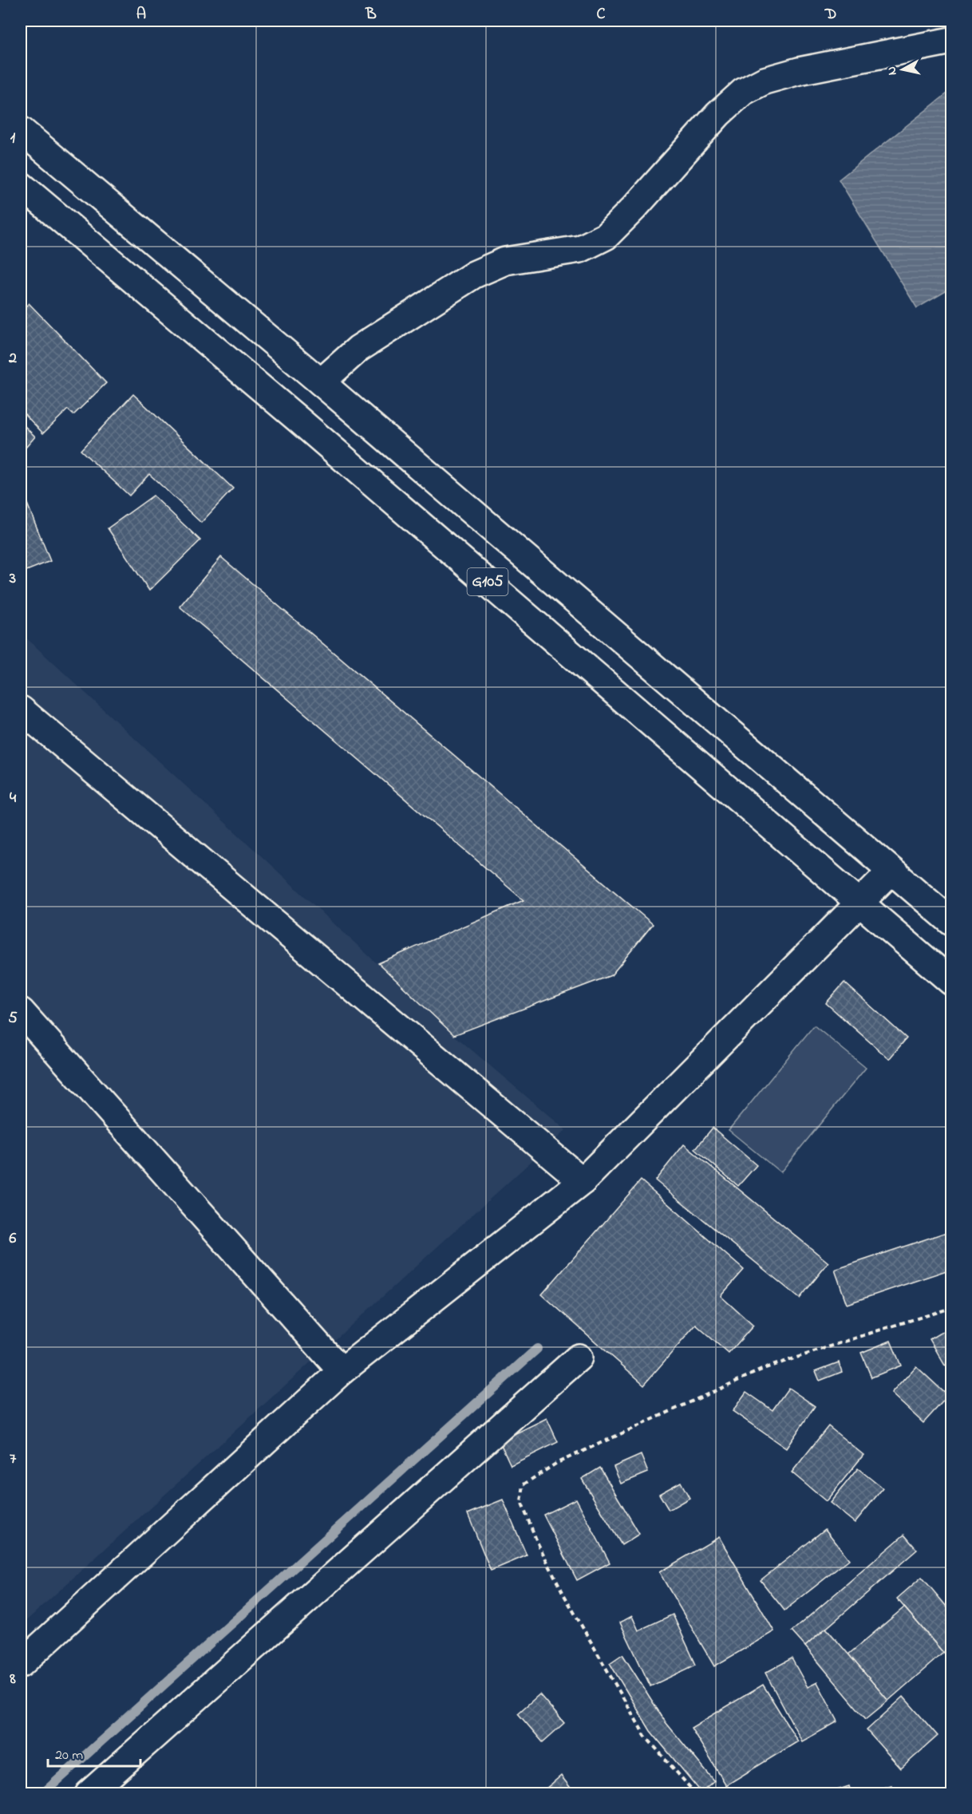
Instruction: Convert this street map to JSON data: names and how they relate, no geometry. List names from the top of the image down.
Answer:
{
  "streets": {
    "main road": ["G105"]
  },
  "scale_bar": "20 m",
  "north": "left",
  "grid": {
    "columns": [
      "A",
      "B",
      "C",
      "D"
    ],
    "rows": [
      "1",
      "2",
      "3",
      "4",
      "5",
      "6",
      "7",
      "8"
    ]
  }
}
